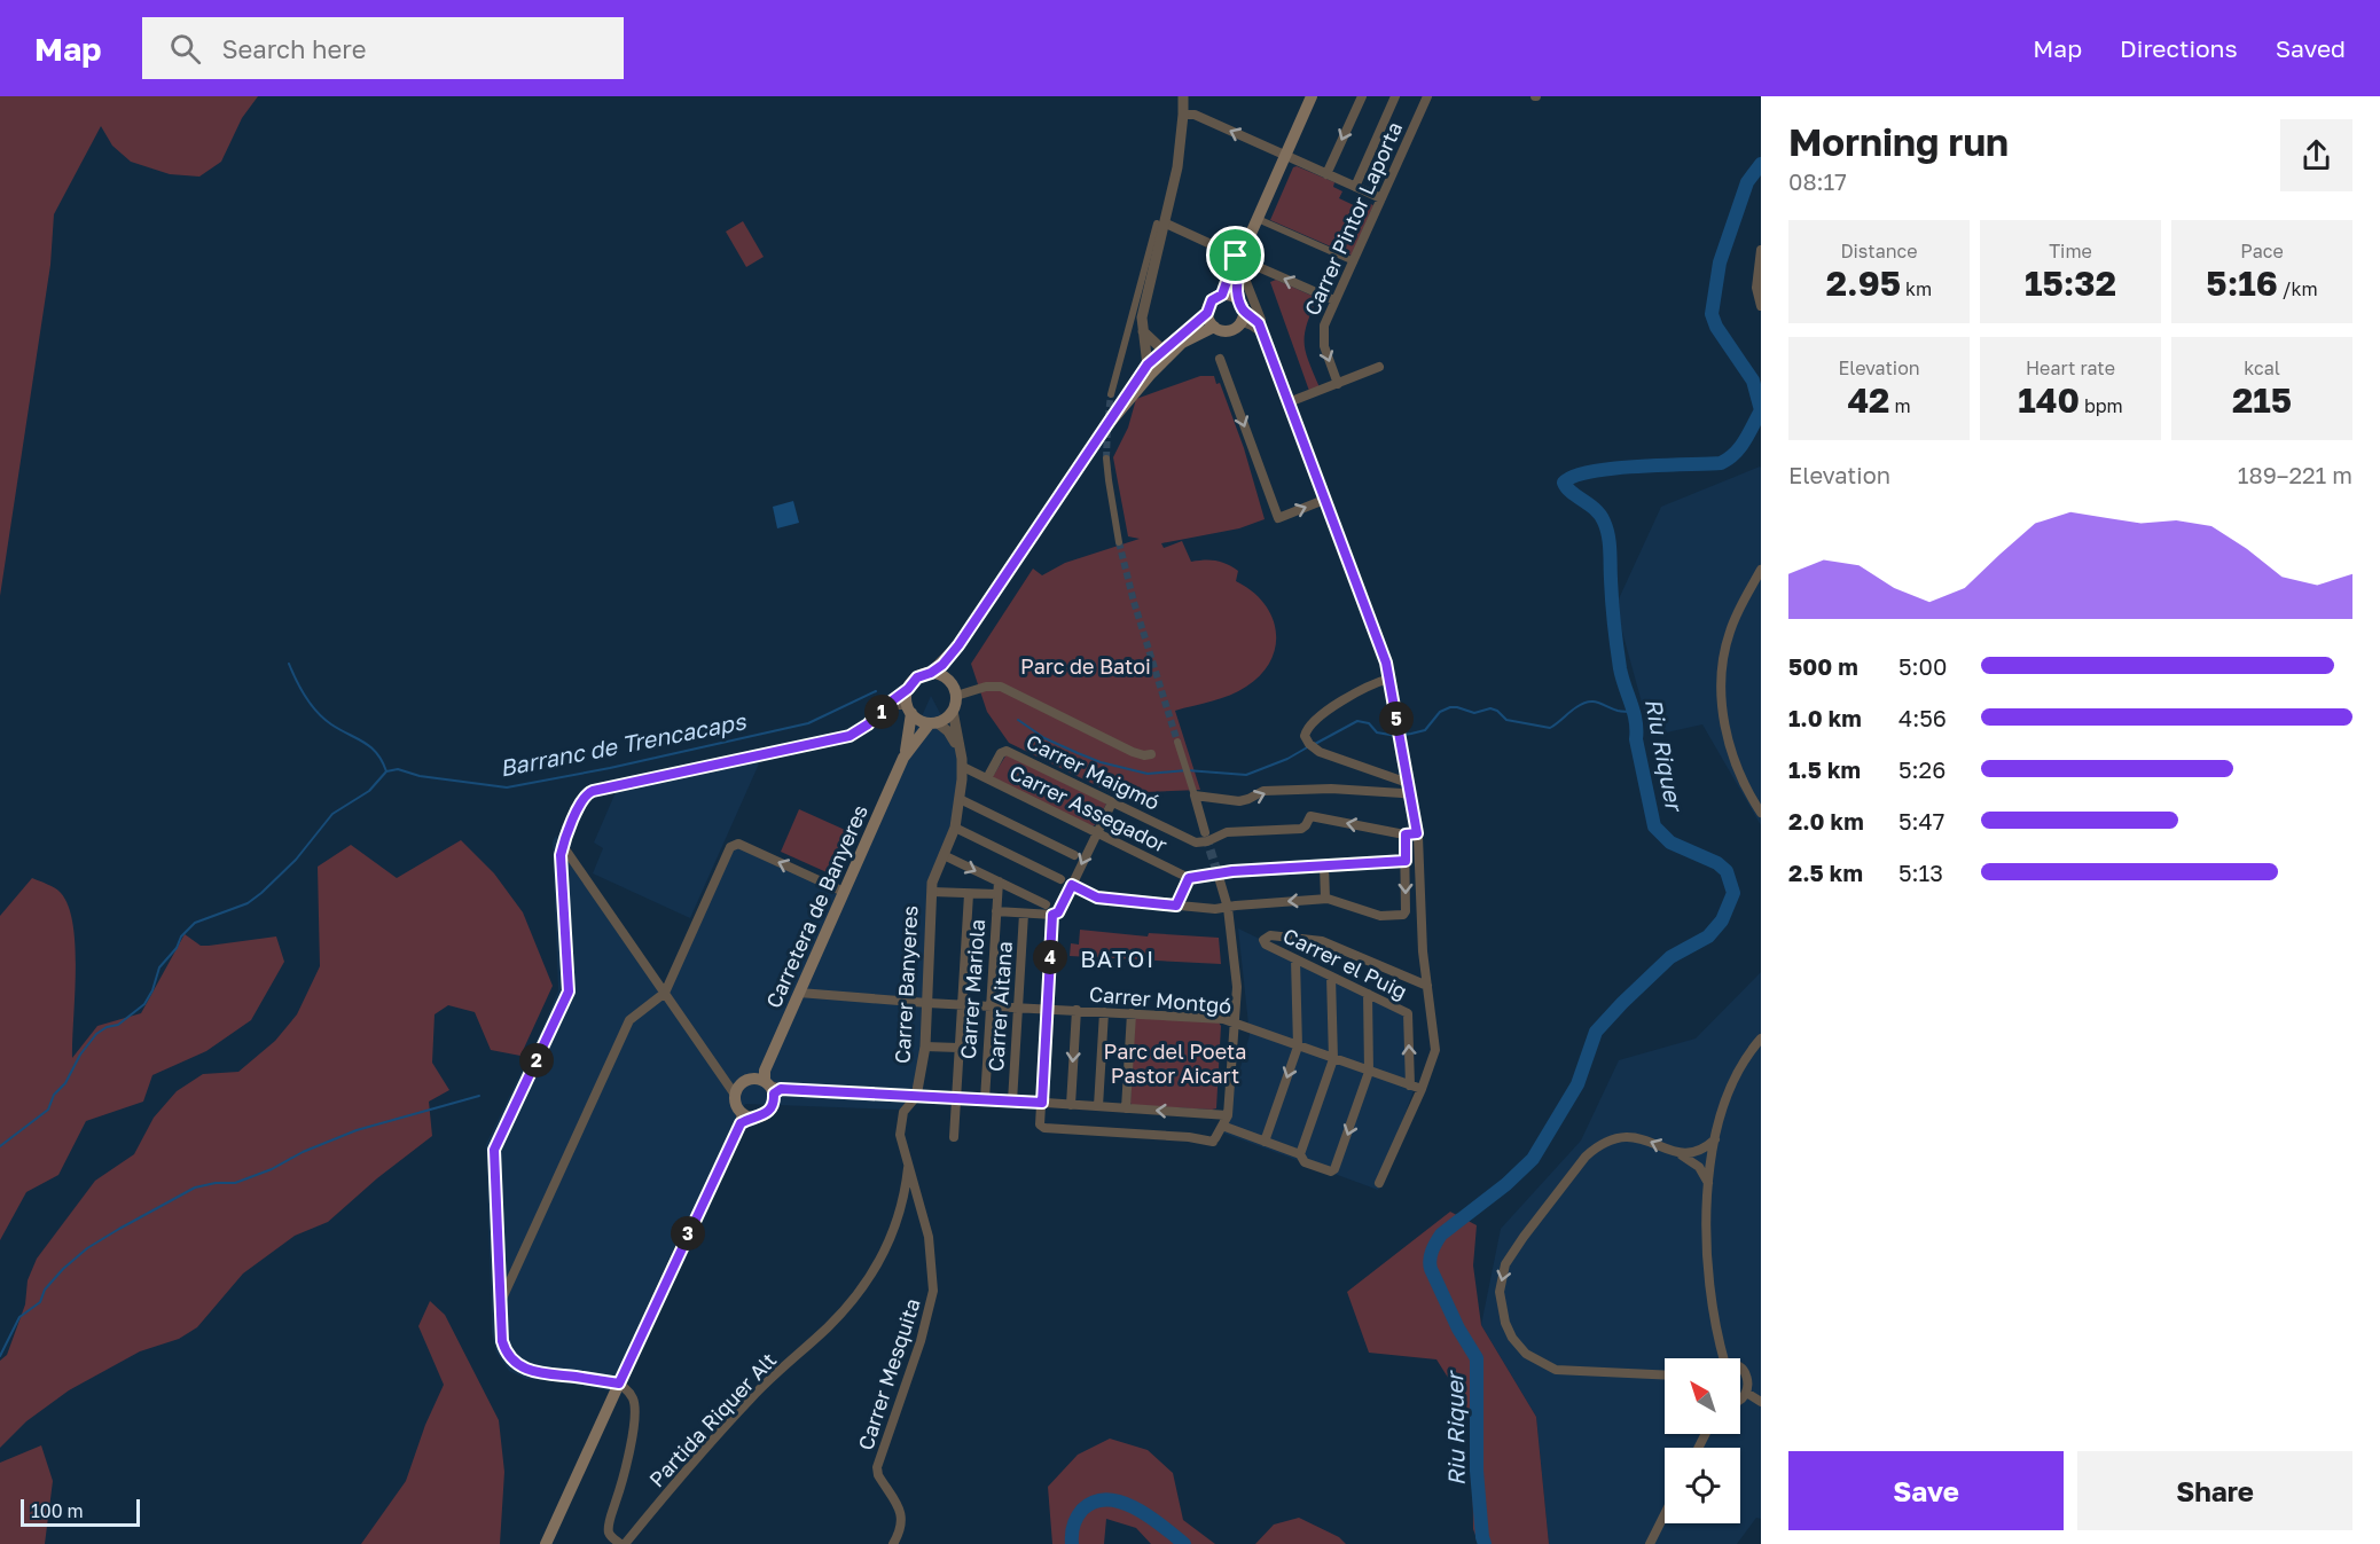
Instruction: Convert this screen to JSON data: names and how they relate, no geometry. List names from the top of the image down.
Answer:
{
  "streets": {
    "main road": ["Carretera de Banyeres"],
    "street": [
      "Carrer Pintor Laporta",
      "Carrer Maigmó",
      "Carrer Assegador",
      "Carrer el Puig",
      "Carrer Banyeres",
      "Carrer Mariola",
      "Carrer Montgó",
      "Carrer Aitana",
      "Carrer Mesquita",
      "Partida Riquer Alt"
    ]
  },
  "crossings": [
    ["Carrer Maigmó", "Carrer Assegador"],
    ["Carrer Assegador", "Carrer Banyeres"],
    ["Carretera de Banyeres", "Carrer Banyeres"],
    ["Carretera de Banyeres", "Carrer Montgó"],
    ["Carrer el Puig", "Carrer Montgó"],
    ["Carrer Banyeres", "Carrer Montgó"],
    ["Carrer Banyeres", "Carrer Mesquita"],
    ["Carrer Banyeres", "Partida Riquer Alt"],
    ["Carrer Mariola", "Carrer Montgó"],
    ["Carrer Montgó", "Carrer Aitana"]
  ],
  "districts": ["BATOI"],
  "water": ["Barranc de Trencacaps", "Riu Riquer"],
  "parks": ["Parc de Batoi", "Parc del Poeta Pastor Aicart"],
  "scale_bar": "100 m",
  "north": "top left",
  "page": {
    "header": "Map",
    "search": "Search here",
    "nav": ["Map", "Directions", "Saved"],
    "heading": ["Morning run", "08:17"],
    "stats": [
      ["Distance", "2.95 km"],
      ["Time", "15:32"],
      ["Pace", "5:16 /km"],
      ["Elevation", "42 m"],
      ["Heart rate", "140 bpm"],
      ["kcal", "215"]
    ],
    "chart": ["Elevation", "189–221 m"],
    "list": [
      {
        "name": "500 m",
        "note": "5:00"
      },
      {
        "name": "1.0 km",
        "note": "4:56"
      },
      {
        "name": "1.5 km",
        "note": "5:26"
      },
      {
        "name": "2.0 km",
        "note": "5:47"
      },
      {
        "name": "2.5 km",
        "note": "5:13"
      }
    ],
    "pins": [
      "1",
      "5",
      "4",
      "2",
      "3"
    ],
    "buttons": ["Save", "Share"],
    "scale": "100 m"
  }
}
